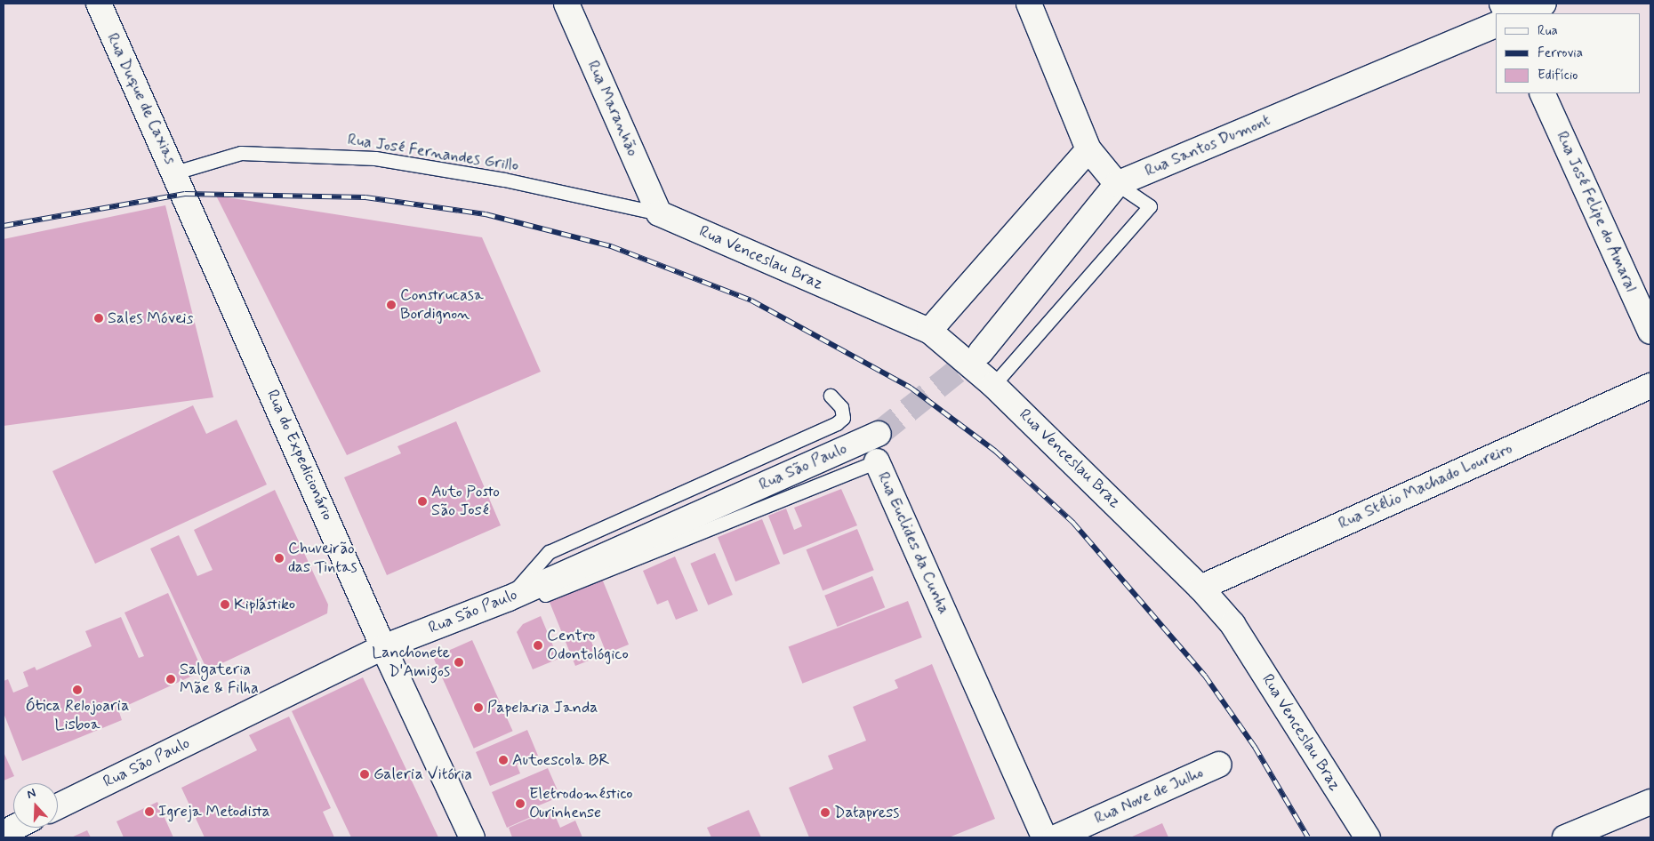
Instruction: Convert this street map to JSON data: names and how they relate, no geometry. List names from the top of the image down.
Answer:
{
  "streets": {
    "street": [
      "Rua Duque de Caxias",
      "Rua Maranhão",
      "Rua Santos Dumont",
      "Rua José Felipe do Amaral",
      "Rua Venceslau Braz",
      "Rua do Expedicionário",
      "Rua São Paulo",
      "Rua Stélio Machado Loureiro",
      "Rua Euclides da Cunha",
      "Rua Nove de Julho"
    ],
    "lane": ["Rua José Fernandes Grillo"]
  },
  "crossings": [
    ["Rua Duque de Caxias", "Rua José Fernandes Grillo"],
    ["Rua Duque de Caxias", "Rua do Expedicionário"],
    ["Rua Maranhão", "Rua José Fernandes Grillo"],
    ["Rua Maranhão", "Rua Venceslau Braz"],
    ["Rua José Fernandes Grillo", "Rua Venceslau Braz"],
    ["Rua José Fernandes Grillo", "Rua do Expedicionário"],
    ["Rua Venceslau Braz", "Rua Stélio Machado Loureiro"],
    ["Rua do Expedicionário", "Rua São Paulo"],
    ["Rua São Paulo", "Rua Euclides da Cunha"]
  ],
  "places": [
    "Construcasa Bordignon",
    "Sales Móveis",
    "Auto Posto São José",
    "Chuveirão das Tintas",
    "Kiplástiko",
    "Centro Odontológico",
    "Lanchonete D'Amigos",
    "Salgateria Mãe & Filha",
    "Ótica Relojoaria Lisboa",
    "Papelaria Janda",
    "Autoescola BR",
    "Galeria Vitória",
    "Eletrodoméstico Ourinhense",
    "Igreja Metodista",
    "Datapress"
  ],
  "legend": ["Rua", "Ferrovia", "Edifício"],
  "north": "top"
}
